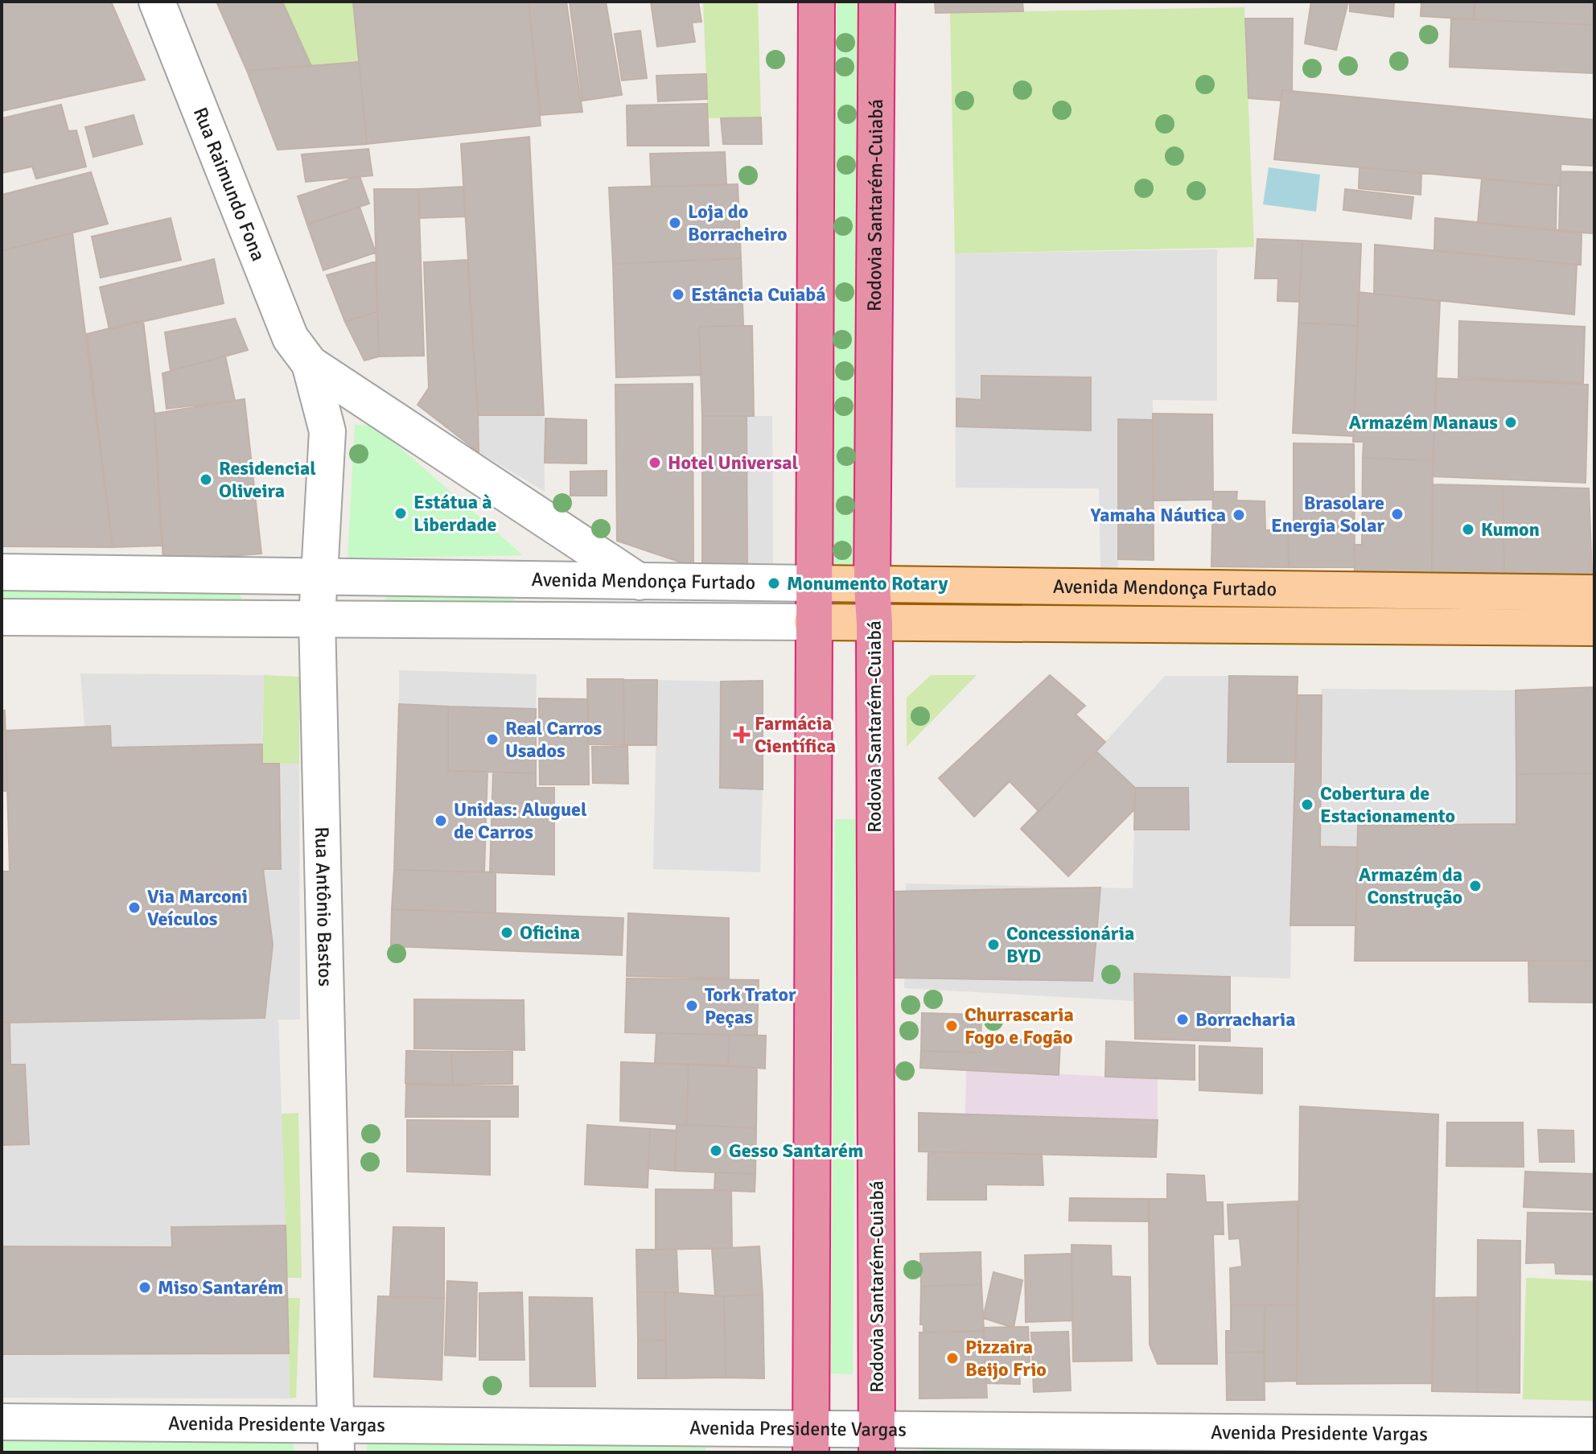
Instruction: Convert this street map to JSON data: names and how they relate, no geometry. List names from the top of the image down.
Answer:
{
  "streets": {
    "highway": ["Rodovia Santarém-Cuiabá"],
    "main road": ["Avenida Mendonça Furtado"],
    "street": ["Rua Raimundo Fona", "Rua Antônio Bastos", "Avenida Presidente Vargas"]
  },
  "crossings": [
    ["Rua Raimundo Fona", "Rua Antônio Bastos"],
    ["Rodovia Santarém-Cuiabá", "Avenida Mendonça Furtado"],
    ["Rodovia Santarém-Cuiabá", "Avenida Presidente Vargas"],
    ["Avenida Mendonça Furtado", "Rua Antônio Bastos"],
    ["Rua Antônio Bastos", "Avenida Presidente Vargas"]
  ],
  "places": {
    "other": [
      "Loja do Borracheiro",
      "Estância Cuiabá",
      "Armazém Manaus",
      "Hotel Universal",
      "Residencial Oliveira",
      "Estátua à Liberdade",
      "Brasolare Energia Solar",
      "Yamaha Náutica",
      "Kumon",
      "Monumento Rotary",
      "Real Carros Usados",
      "Cobertura de Estacionamento",
      "Unidas: Aluguel de Carros",
      "Armazém da Construção",
      "Via Marconi Veículos",
      "Oficina",
      "Concessionária BYD",
      "Tork Trator Peças",
      "Borracharia",
      "Churrascaria Fogo e Fogão",
      "Gesso Santarém",
      "Miso Santarém",
      "Pizzaira Beijo Frio"
    ],
    "health": ["Farmácia Científica"]
  }
}
